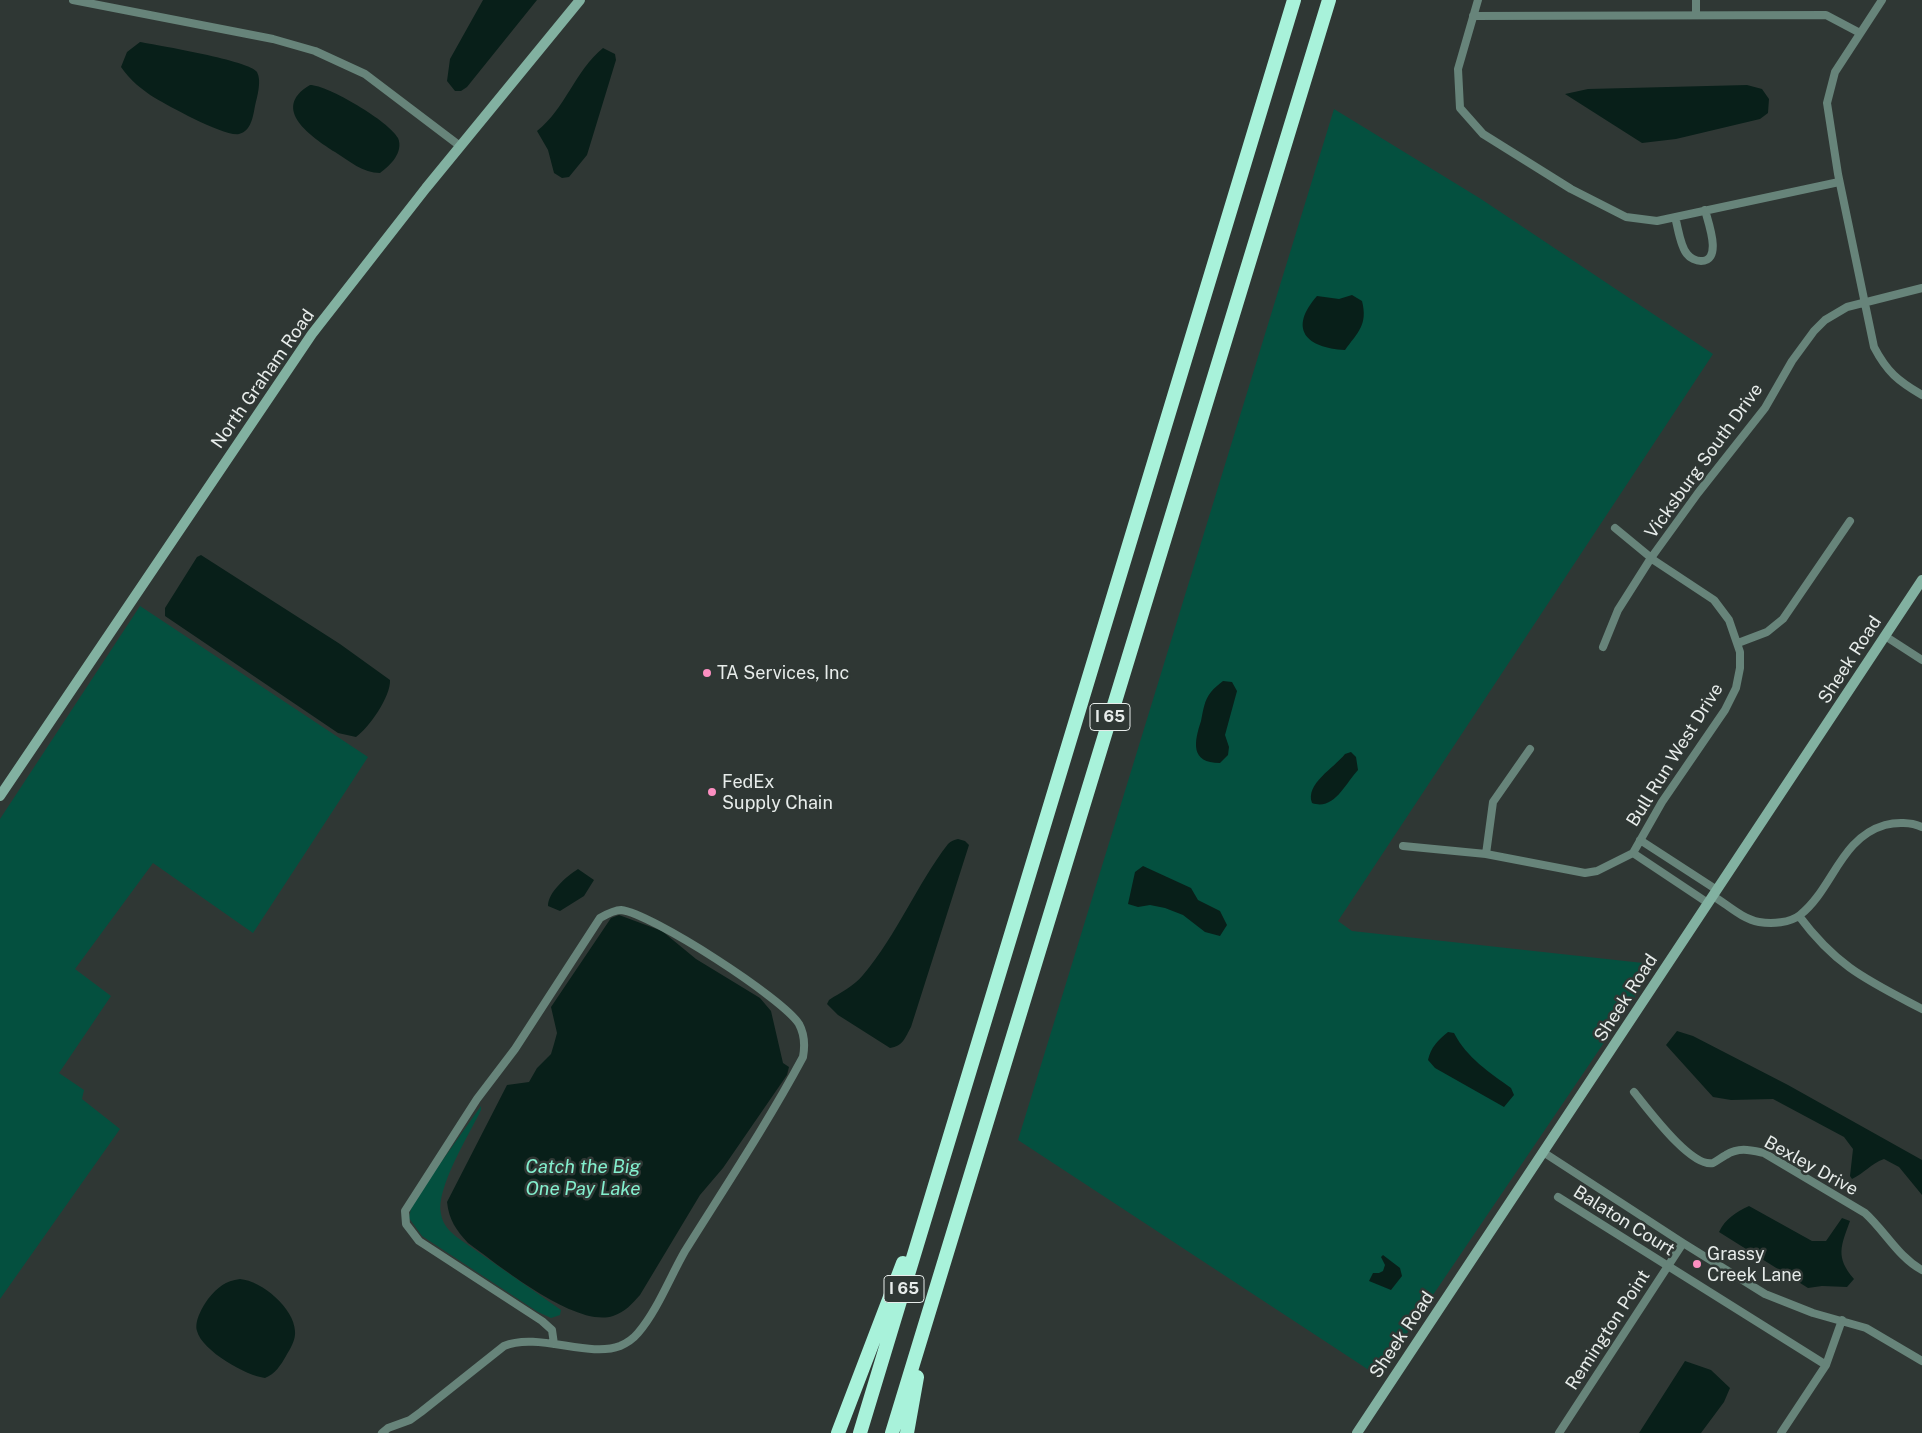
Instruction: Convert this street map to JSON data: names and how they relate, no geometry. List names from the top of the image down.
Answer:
{
  "streets": {
    "highway": ["I 65"],
    "street": [
      "North Graham Road",
      "Vicksburg South Drive",
      "Sheek Road",
      "Bull Run West Drive",
      "Bexley Drive",
      "Balaton Court",
      "Remington Point"
    ]
  },
  "crossings": [
    ["Vicksburg South Drive", "Bull Run West Drive"],
    ["Balaton Court", "Remington Point"]
  ],
  "water": ["Catch the Big One Pay Lake"],
  "places": ["TA Services, Inc", "FedEx Supply Chain", "Grassy Creek Lane"]
}
